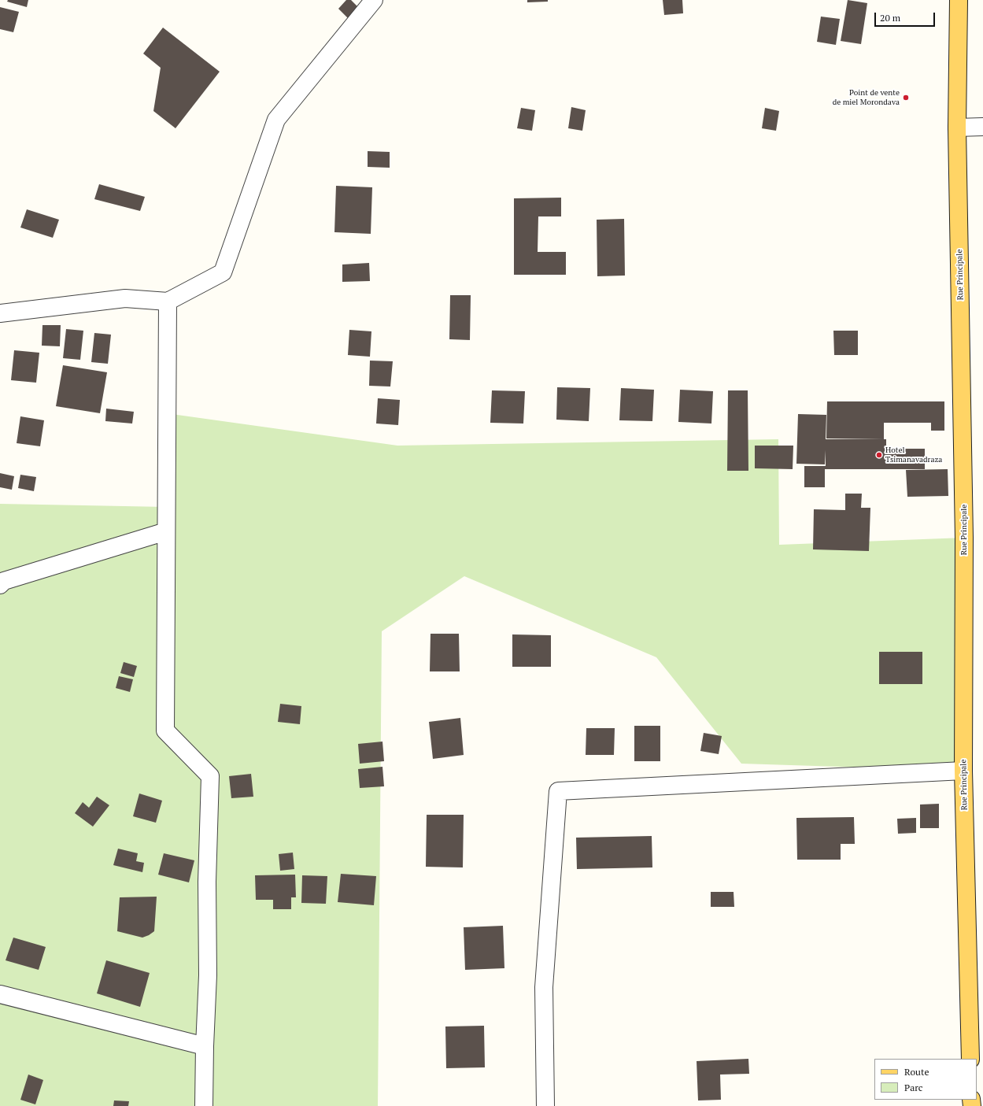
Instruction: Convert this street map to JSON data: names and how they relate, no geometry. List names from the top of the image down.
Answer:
{
  "streets": {
    "main road": ["Rue Principale"]
  },
  "places": ["Point de vente de miel Morondava", "Hotel Tsimanavadraza"],
  "legend": ["Route", "Parc"],
  "scale_bar": "20 m"
}
